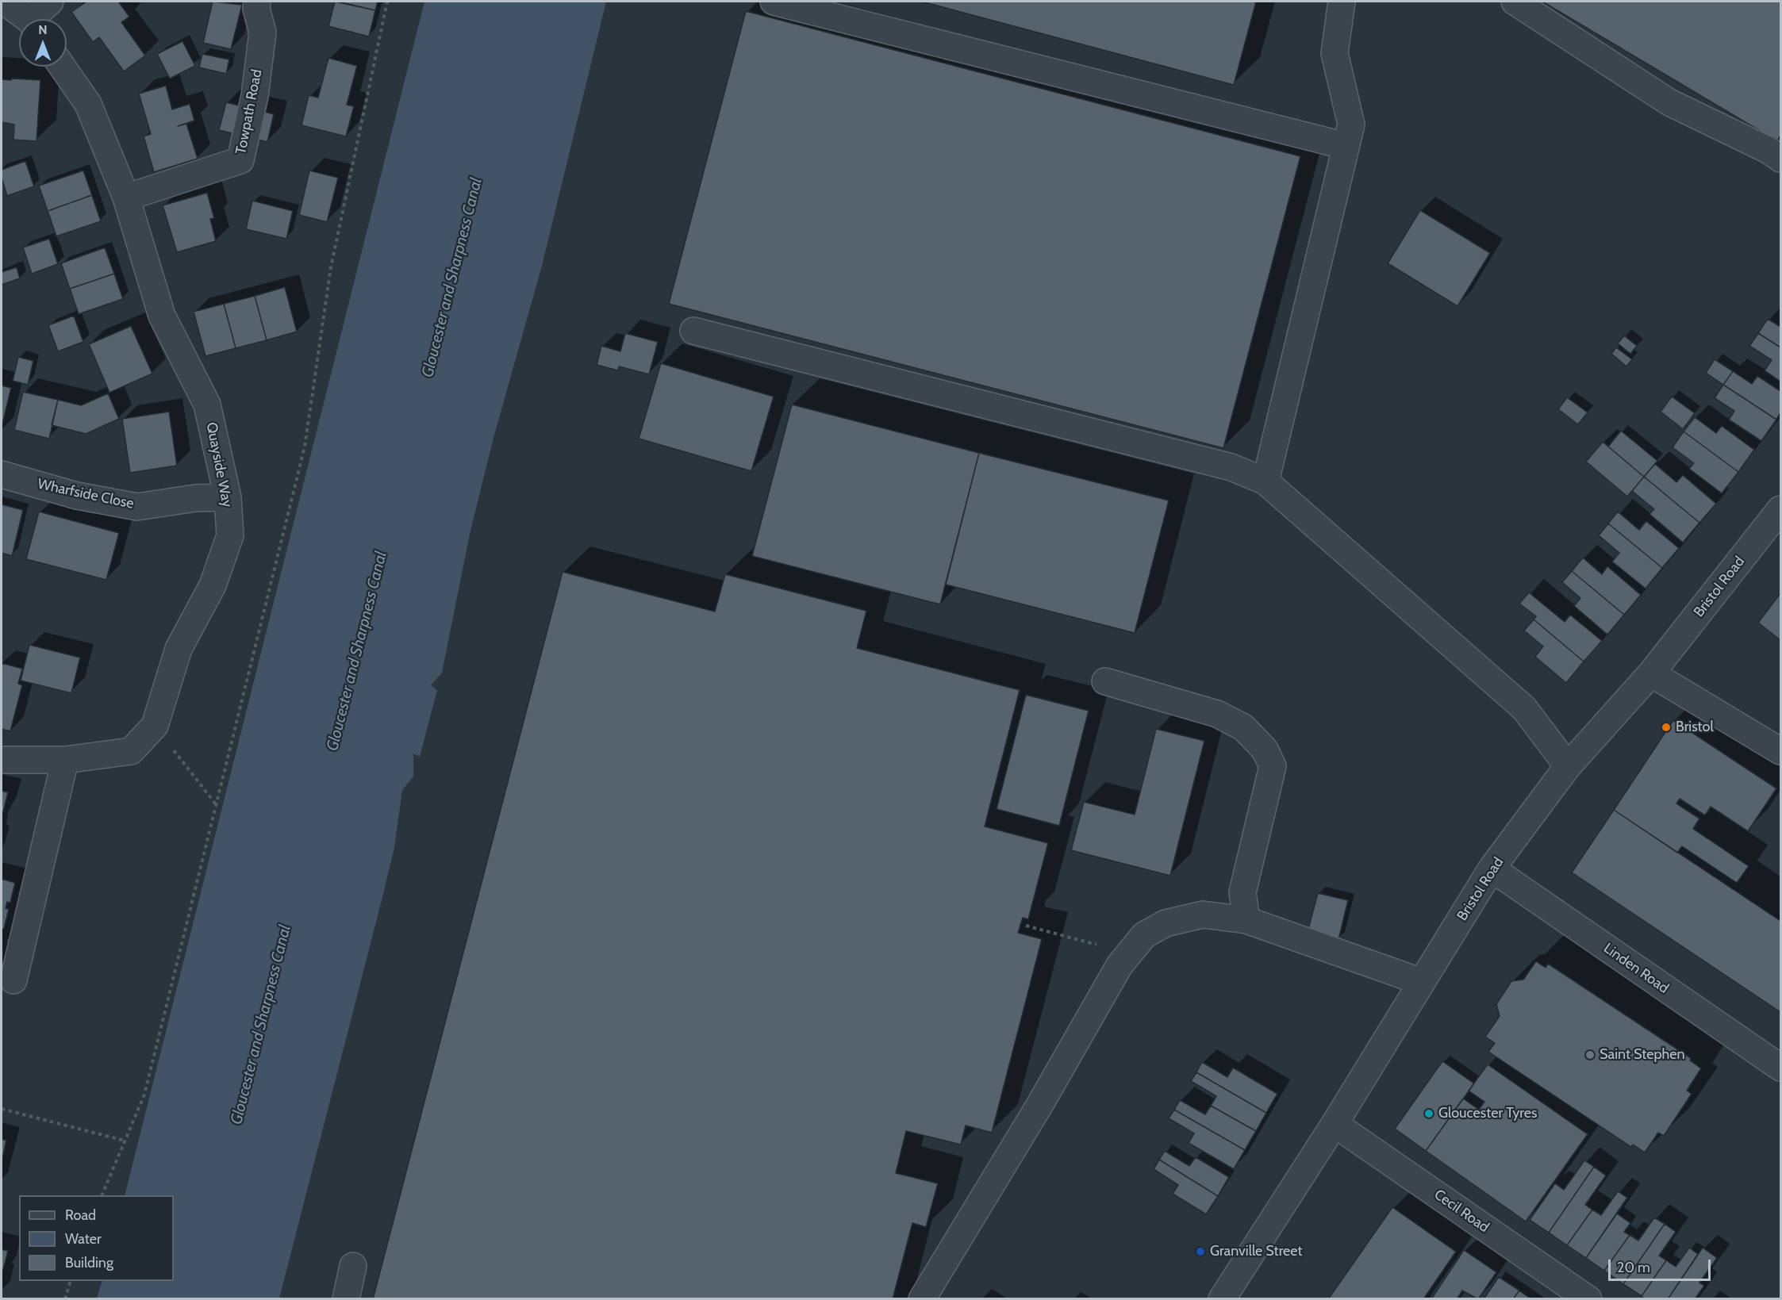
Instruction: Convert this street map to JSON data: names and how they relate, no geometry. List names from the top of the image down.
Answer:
{
  "streets": {
    "street": [
      "Towpath Road",
      "Quayside Way",
      "Wharfside Close",
      "Bristol Road",
      "Linden Road",
      "Cecil Road"
    ]
  },
  "crossings": [
    ["Towpath Road", "Quayside Way"],
    ["Quayside Way", "Wharfside Close"],
    ["Bristol Road", "Linden Road"],
    ["Bristol Road", "Cecil Road"]
  ],
  "water": ["Gloucester and Sharpness Canal"],
  "places": [
    "Bristol",
    "Saint Stephen",
    "Gloucester Tyres",
    "Granville Street"
  ],
  "legend": ["Road", "Water", "Building"],
  "scale_bar": "20 m",
  "north": "top"
}
